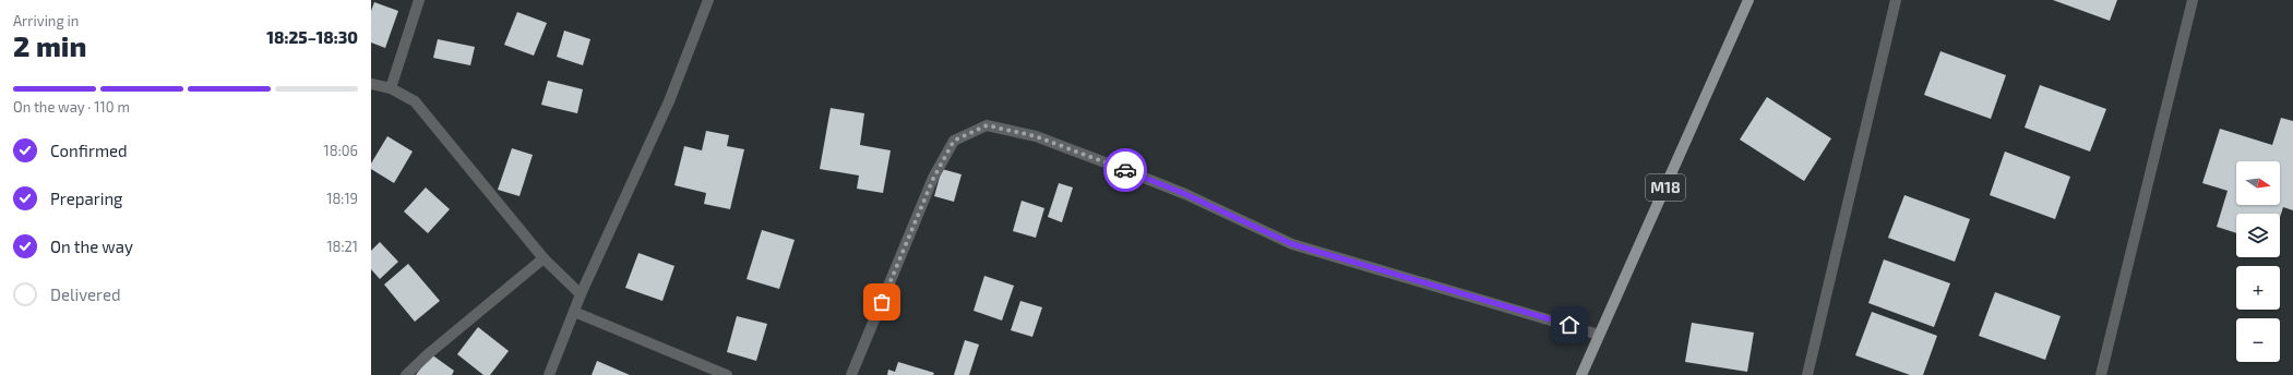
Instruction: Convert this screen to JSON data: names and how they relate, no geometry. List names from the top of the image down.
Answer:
{
  "streets": {
    "main road": ["M18"]
  },
  "north": "right",
  "page": {
    "heading": ["2 min", "Arriving in", "18:25–18:30"],
    "bar": "On the way · 110 m",
    "list": [
      ["Confirmed", "18:06"],
      ["Preparing", "18:19"],
      ["On the way", "18:21"],
      "Delivered"
    ],
    "map_buttons": ["+", "−"]
  }
}
